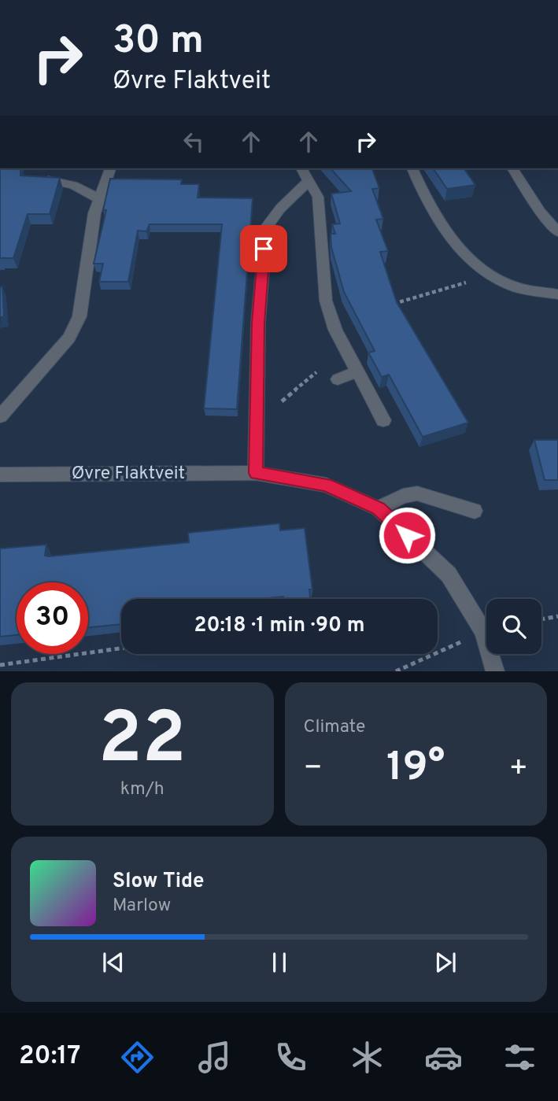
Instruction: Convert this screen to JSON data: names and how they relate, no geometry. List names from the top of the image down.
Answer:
{
  "streets": {
    "street": ["Øvre Flaktveit"]
  },
  "page": {
    "turn": ["30 m", "Øvre Flaktveit"],
    "limit": "30",
    "trip": "20:18 · 1 min · 90 m",
    "tile": [
      ["22", "km/h"],
      "Climate"
    ],
    "heat": ["−", "19°", "+"],
    "song": ["Slow Tide", "Marlow"],
    "tabs": "20:17"
  }
}
